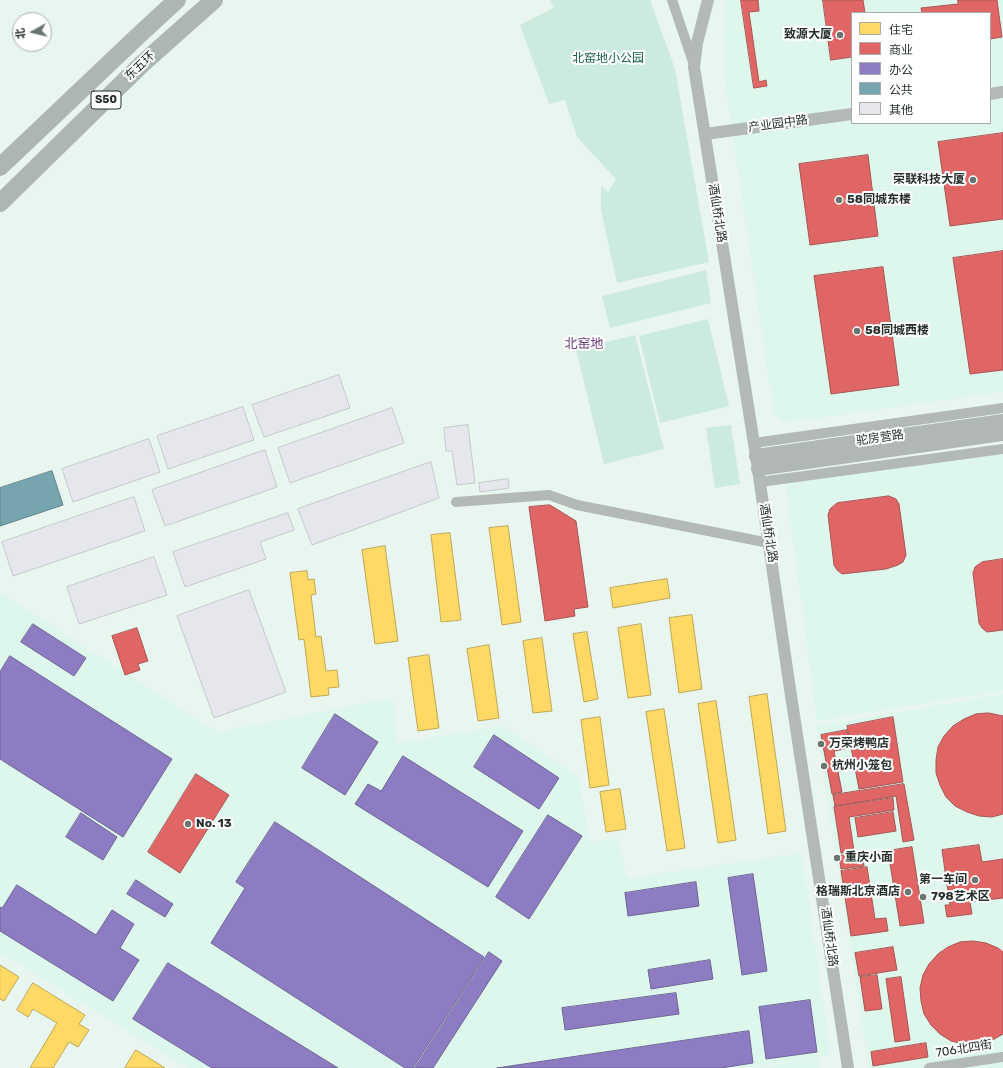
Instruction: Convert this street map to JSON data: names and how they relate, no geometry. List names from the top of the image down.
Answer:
{
  "streets": {
    "highway": ["东五环", "S50"],
    "main road": ["驼房营路"],
    "street": ["产业园中路", "酒仙桥北路", "706北四街"]
  },
  "crossings": [
    ["产业园中路", "酒仙桥北路"],
    ["酒仙桥北路", "驼房营路"]
  ],
  "districts": ["北窑地"],
  "parks": ["北窑地小公园"],
  "places": [
    "致源大厦",
    "荣联科技大厦",
    "58同城东楼",
    "58同城西楼",
    "万荣烤鸭店",
    "杭州小笼包",
    "No. 13",
    "重庆小面",
    "第一车间",
    "格瑞斯北京酒店",
    "798艺术区"
  ],
  "legend": [
    "住宅",
    "商业",
    "办公",
    "公共",
    "其他"
  ],
  "north": "left"
}
